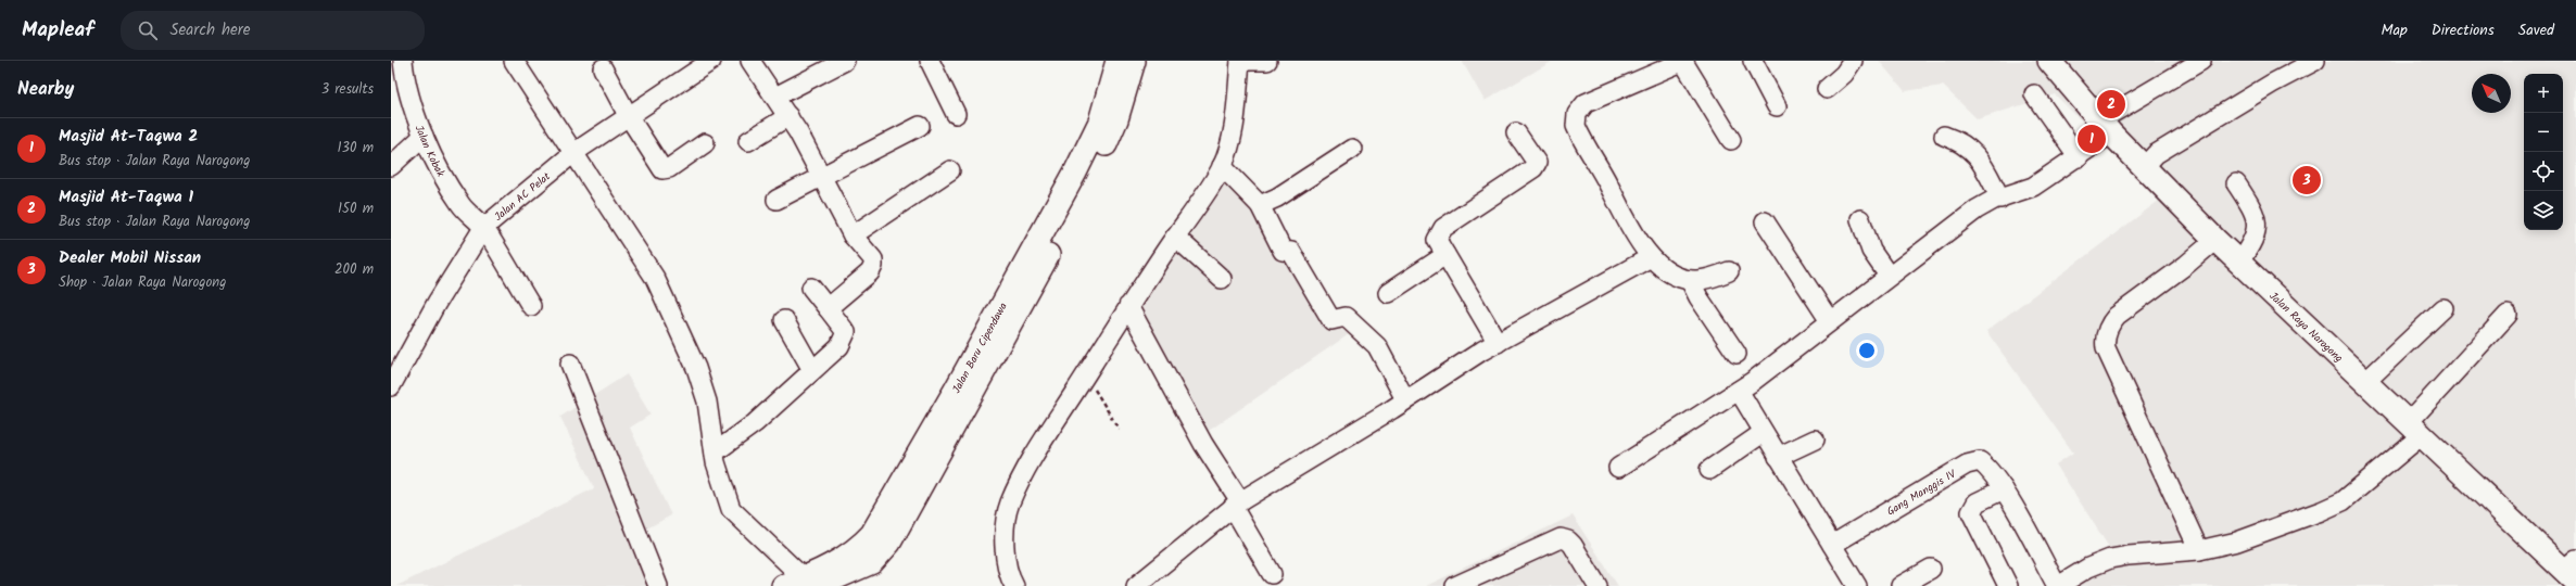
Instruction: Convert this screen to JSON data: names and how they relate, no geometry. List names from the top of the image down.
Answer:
{
  "streets": {
    "main road": ["Jalan Raya Narogong", "Jalan Baru Cipendawa"],
    "street": ["Jalan Kobak", "Jalan AC Pelat", "Gang Manggis IV"]
  },
  "crossings": [
    ["Jalan Kobak", "Jalan AC Pelat"]
  ],
  "north": "top left",
  "page": {
    "header": "Mapleaf",
    "search": "Search here",
    "nav": ["Map", "Directions", "Saved"],
    "heading": ["Nearby", "3 results"],
    "map_buttons": ["+", "−"],
    "pins": ["2", "1", "3"],
    "list": [
      {
        "mark": "1",
        "name": "Masjid At-Taqwa 2",
        "note": "Bus stop · Jalan Raya Narogong",
        "value": "130 m"
      },
      {
        "mark": "2",
        "name": "Masjid At-Taqwa 1",
        "note": "Bus stop · Jalan Raya Narogong",
        "value": "150 m"
      },
      {
        "mark": "3",
        "name": "Dealer Mobil Nissan",
        "note": "Shop · Jalan Raya Narogong",
        "value": "200 m"
      }
    ]
  }
}
